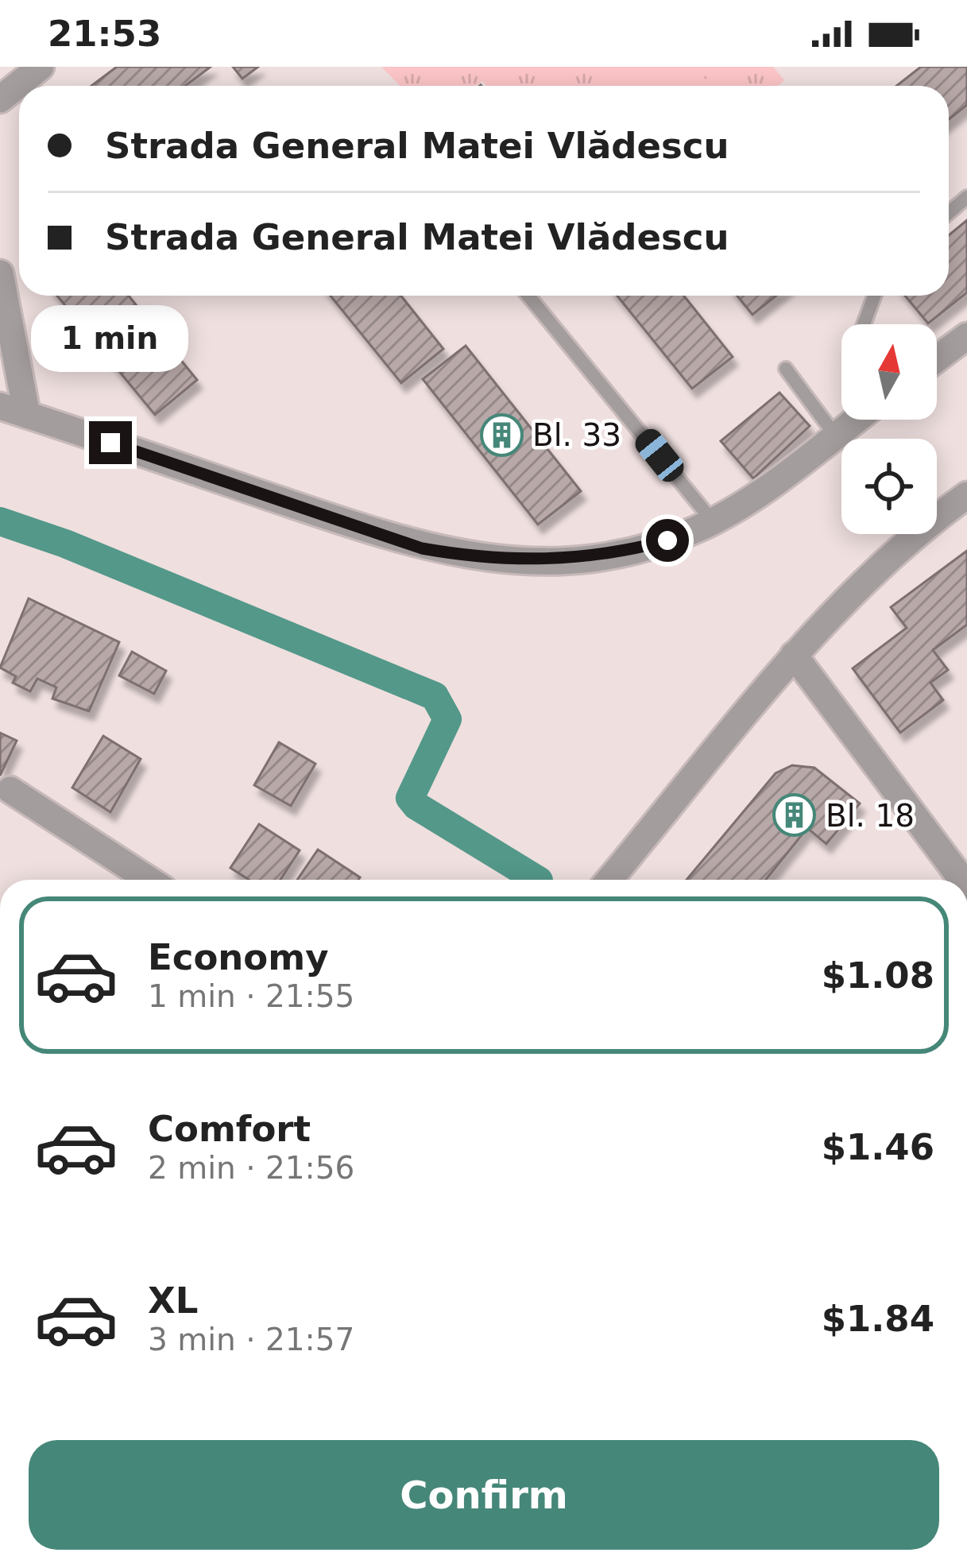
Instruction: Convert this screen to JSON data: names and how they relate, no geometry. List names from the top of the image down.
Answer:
{
  "places": {
    "building": ["Bl. 33", "Bl. 18"]
  },
  "north": "top",
  "page": {
    "status": "21:53",
    "banner": ["Strada General Matei Vlădescu", "Strada General Matei Vlădescu"],
    "bubble": "1 min",
    "list": [
      {
        "name": "Economy",
        "note": "1 min · 21:55",
        "value": "$1.08"
      },
      {
        "name": "Comfort",
        "note": "2 min · 21:56",
        "value": "$1.46"
      },
      {
        "name": "XL",
        "note": "3 min · 21:57",
        "value": "$1.84"
      }
    ],
    "buttons": "Confirm"
  }
}
